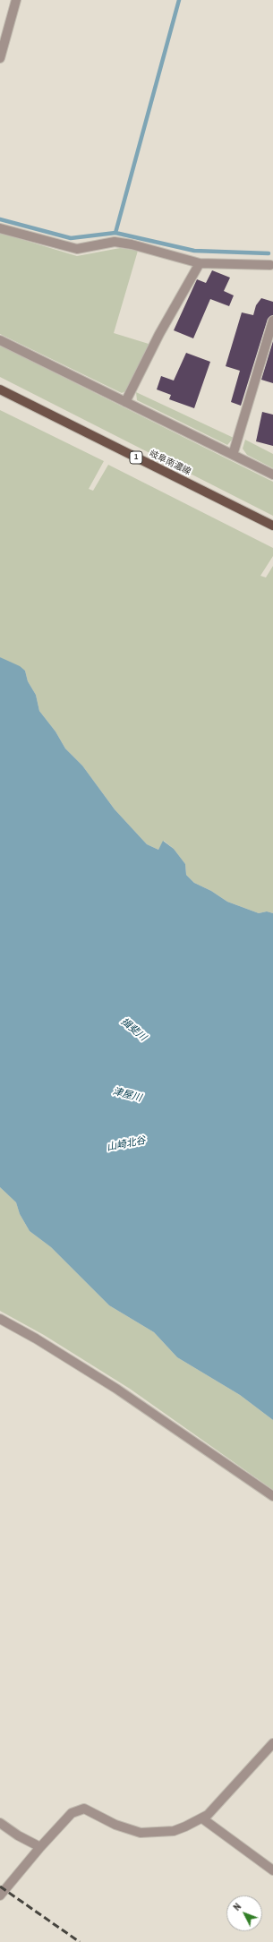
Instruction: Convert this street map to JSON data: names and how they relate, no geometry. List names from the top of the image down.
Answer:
{
  "streets": {
    "main road": ["1", "岐阜南濃線"]
  },
  "water": ["揖斐川", "津屋川", "山崎北谷"],
  "north": "top left"
}
